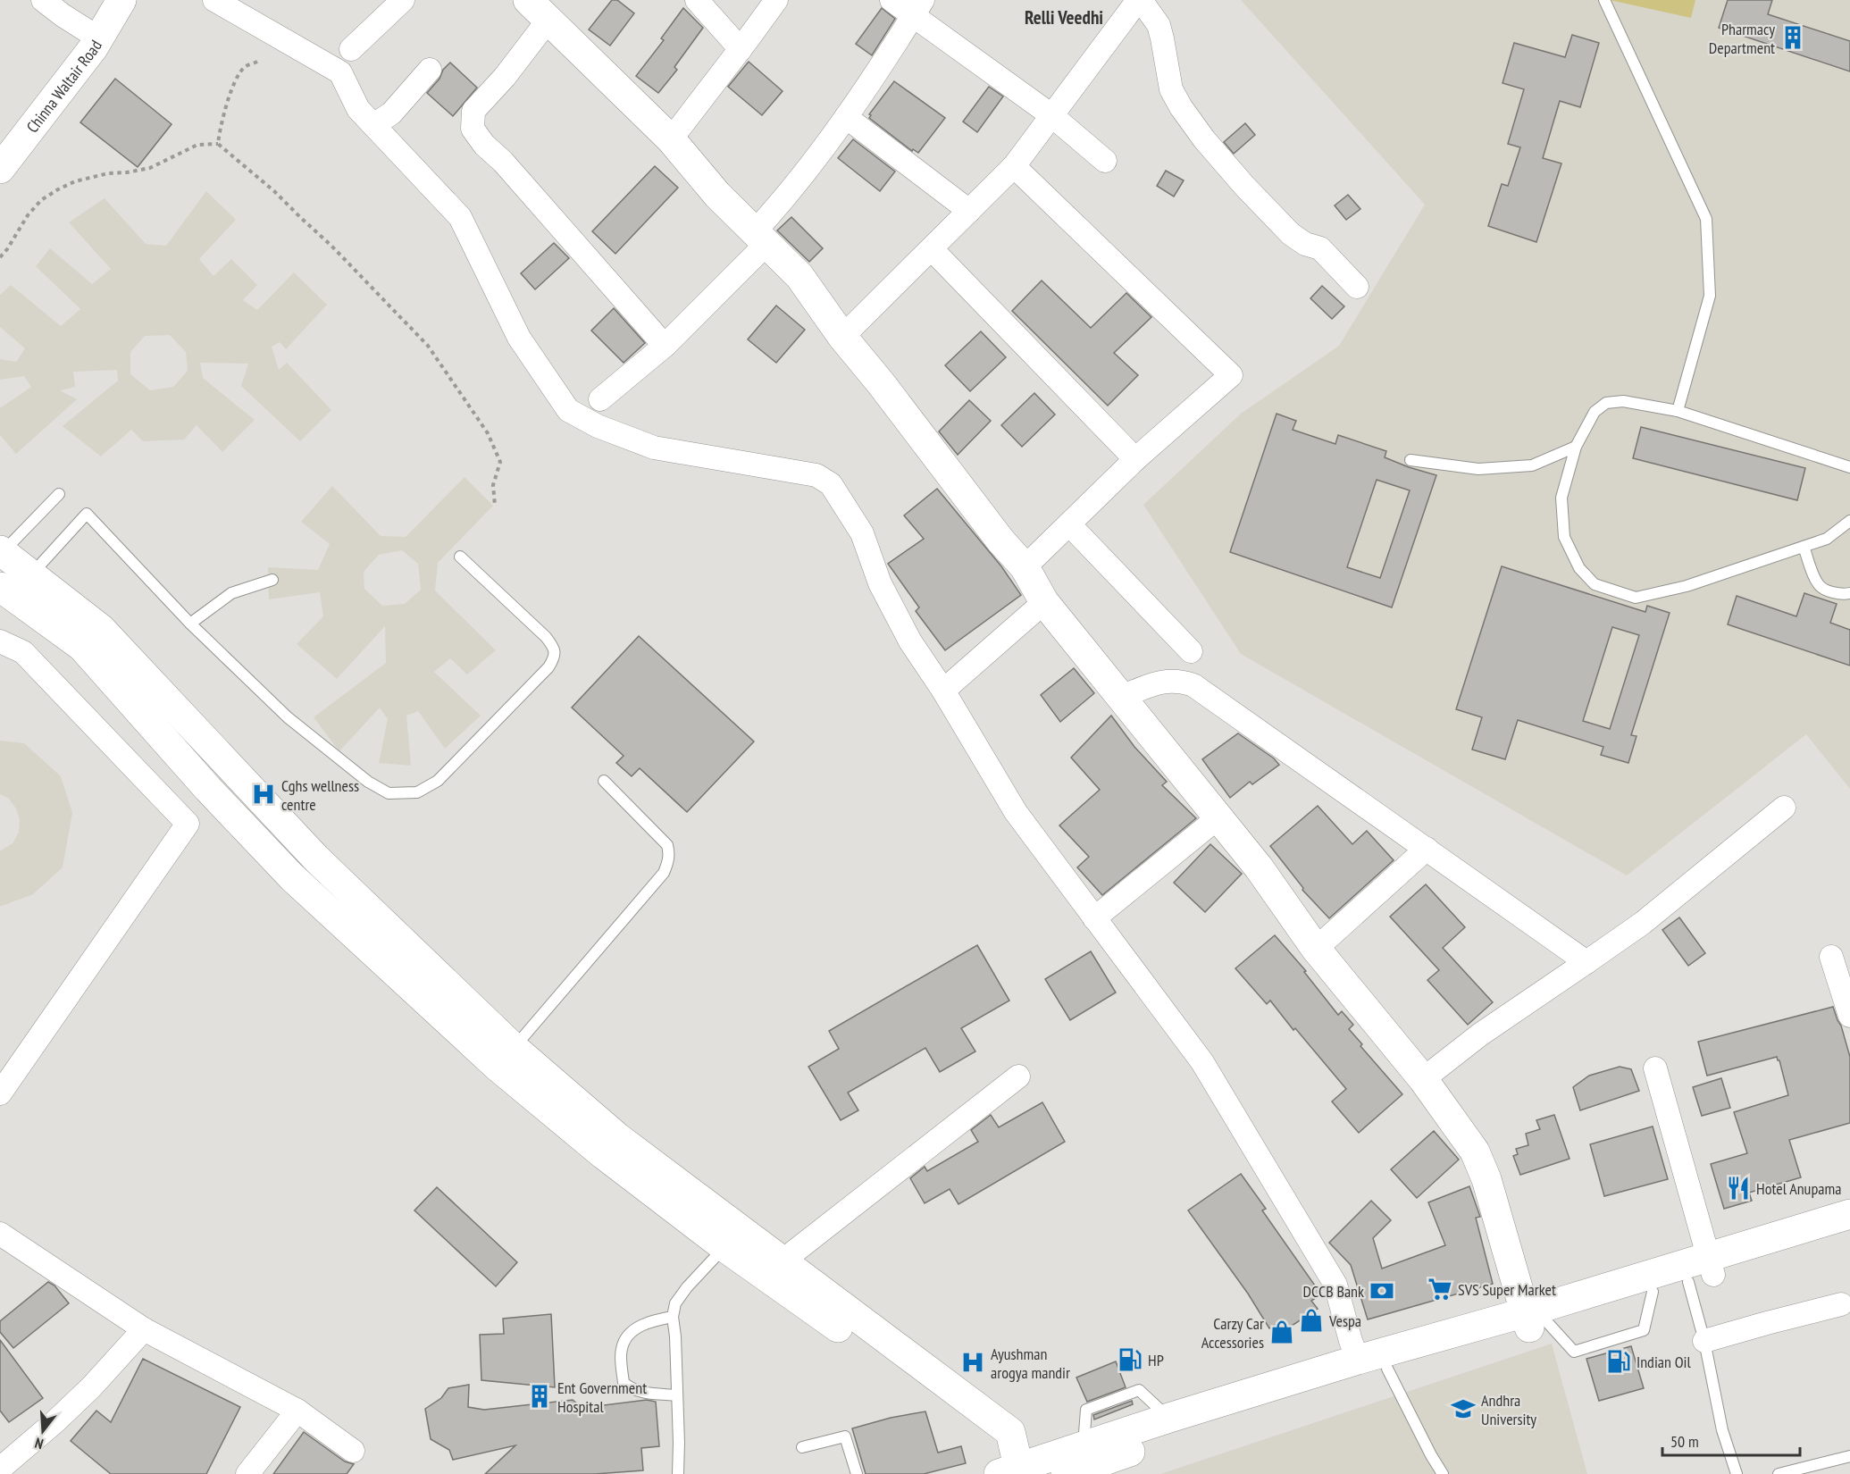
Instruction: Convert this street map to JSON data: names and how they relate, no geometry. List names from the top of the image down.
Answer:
{
  "streets": {
    "street": ["Chinna Waltair Road"]
  },
  "districts": ["Relli Veedhi"],
  "places": {
    "building": ["Pharmacy Department", "Ent Government Hospital"],
    "hospital": ["Cghs wellness centre", "Ayushman arogya mandir"],
    "restaurant": ["Hotel Anupama"],
    "supermarket": ["SVS Super Market"],
    "bank": ["DCCB Bank"],
    "shop": ["Vespa", "Carzy Car Accessories"],
    "fuel station": ["HP", "Indian Oil"],
    "school or university": ["Andhra University"]
  },
  "scale_bar": "50 m",
  "north": "bottom"
}
